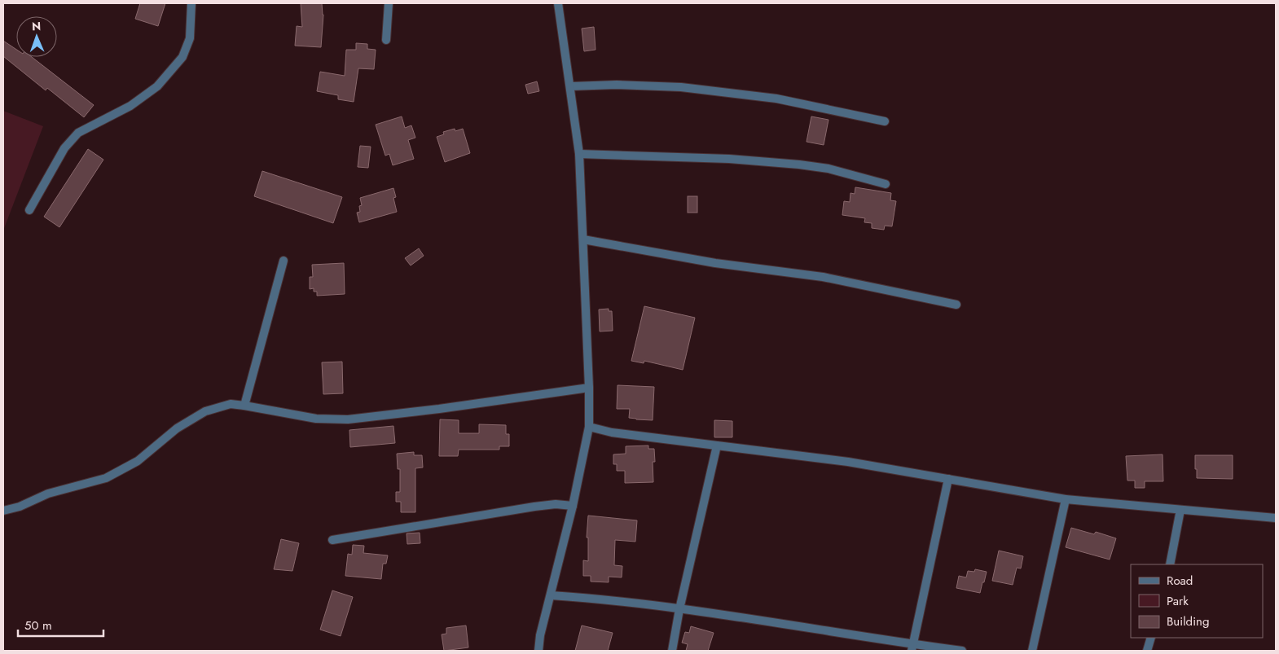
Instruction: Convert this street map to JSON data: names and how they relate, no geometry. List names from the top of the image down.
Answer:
{
  "legend": ["Road", "Park", "Building"],
  "scale_bar": "50 m",
  "north": "top"
}
